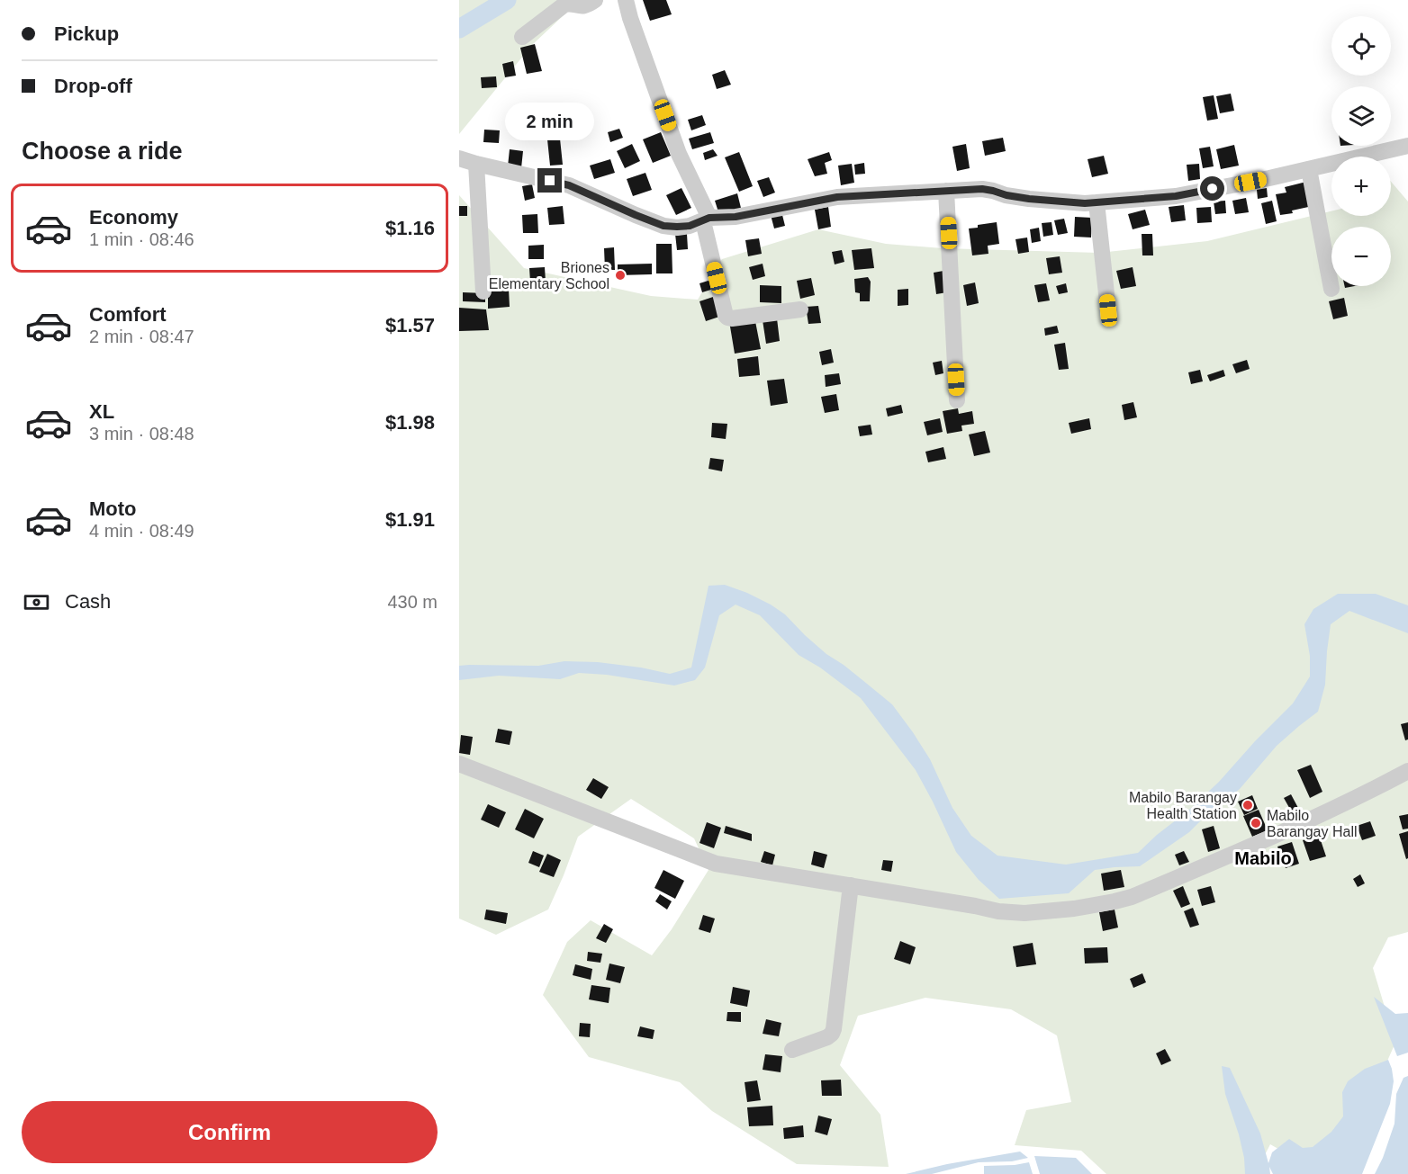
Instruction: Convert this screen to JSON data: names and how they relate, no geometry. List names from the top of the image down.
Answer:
{
  "districts": ["Mabilo"],
  "places": ["Briones Elementary School", "Mabilo Barangay Health Station", "Mabilo Barangay Hall"],
  "page": {
    "banner": ["Pickup", "Drop-off"],
    "map_buttons": ["+", "−"],
    "bubble": "2 min",
    "heading": "Choose a ride",
    "list": [
      {
        "name": "Economy",
        "note": "1 min · 08:46",
        "value": "$1.16"
      },
      {
        "name": "Comfort",
        "note": "2 min · 08:47",
        "value": "$1.57"
      },
      {
        "name": "XL",
        "note": "3 min · 08:48",
        "value": "$1.98"
      },
      {
        "name": "Moto",
        "note": "4 min · 08:49",
        "value": "$1.91"
      }
    ],
    "pay": ["Cash", "430 m"],
    "buttons": "Confirm"
  }
}
